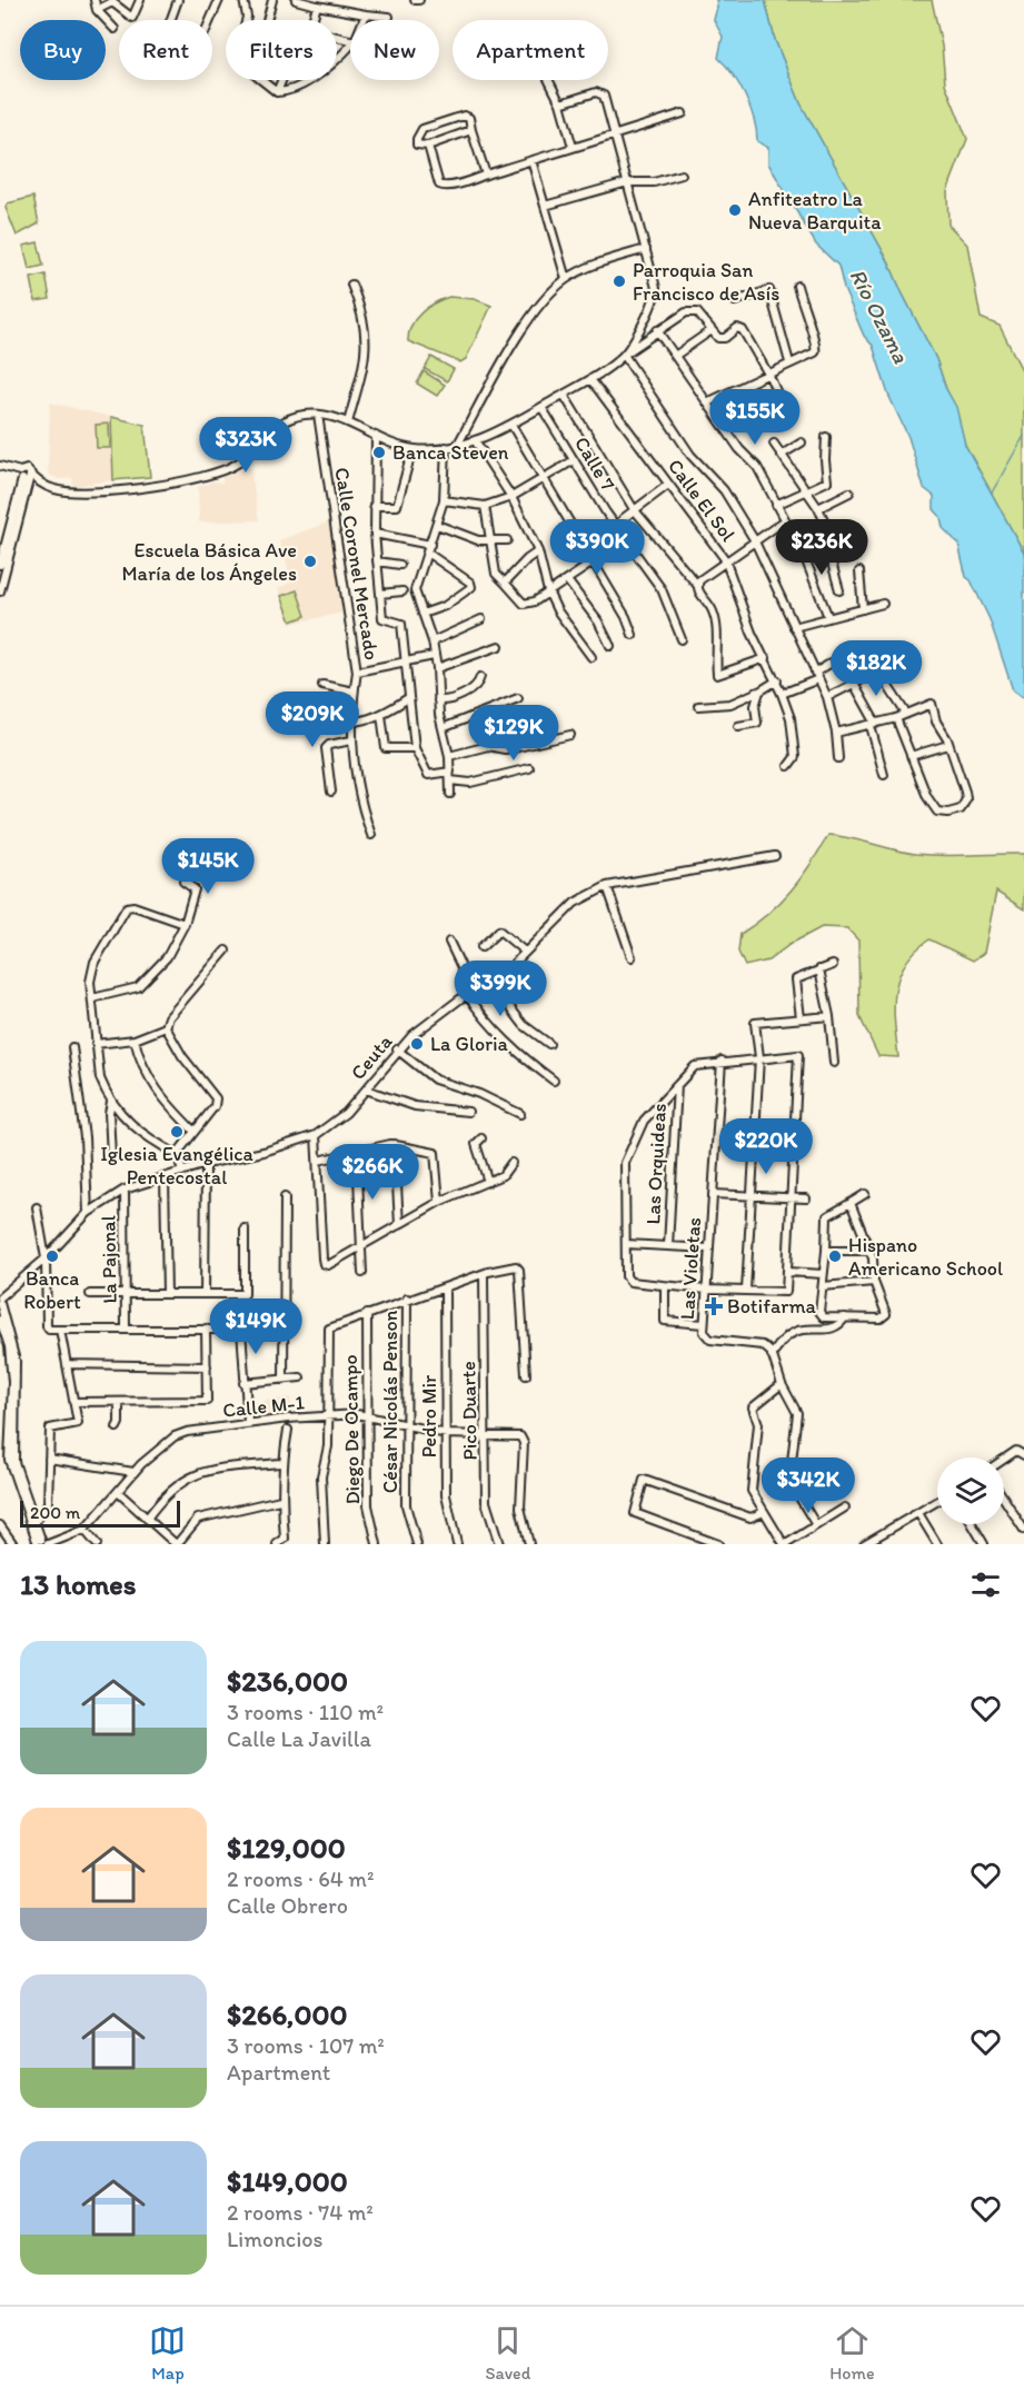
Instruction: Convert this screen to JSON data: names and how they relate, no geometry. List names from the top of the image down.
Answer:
{
  "streets": {
    "street": [
      "Calle 7",
      "Calle El Sol",
      "Calle Coronel Mercado",
      "Ceuta",
      "Las Orquideas",
      "La Pajonal",
      "Las Violetas",
      "César Nicolás Penson",
      "Calle M-1",
      "Pico Duarte",
      "Pedro Mir",
      "Diego De Ocampo"
    ]
  },
  "crossings": [
    ["Ceuta", "La Pajonal"],
    ["César Nicolás Penson", "Calle M-1"],
    ["Calle M-1", "Pico Duarte"],
    ["Calle M-1", "Pedro Mir"],
    ["Calle M-1", "Diego De Ocampo"]
  ],
  "water": ["Río Ozama"],
  "places": {
    "other": [
      "Anfiteatro La Nueva Barquita",
      "Parroquia San Francisco de Asís",
      "Banca Steven",
      "Escuela Básica Ave María de los Ángeles",
      "La Gloria",
      "Iglesia Evangélica Pentecostal",
      "Banca Robert",
      "Hispano Americano School"
    ],
    "health": ["Botifarma"]
  },
  "scale_bar": "200 m",
  "page": {
    "chip": [
      "Buy",
      "Rent",
      "Filters",
      "New",
      "Apartment"
    ],
    "price": [
      "$155K",
      "$323K",
      "$390K",
      "$236K",
      "$182K",
      "$209K",
      "$129K",
      "$145K",
      "$399K",
      "$220K",
      "$266K",
      "$149K",
      "$342K"
    ],
    "scale": "200 m",
    "heading": "13 homes",
    "list": [
      {
        "name": "$236,000",
        "note": "3 rooms · 110 m² · Calle La Javilla"
      },
      {
        "name": "$129,000",
        "note": "2 rooms · 64 m² · Calle Obrero"
      },
      {
        "name": "$266,000",
        "note": "3 rooms · 107 m² · Apartment"
      },
      {
        "name": "$149,000",
        "note": "2 rooms · 74 m² · Limoncios"
      }
    ],
    "tabs": ["Map", "Saved", "Home"]
  }
}
